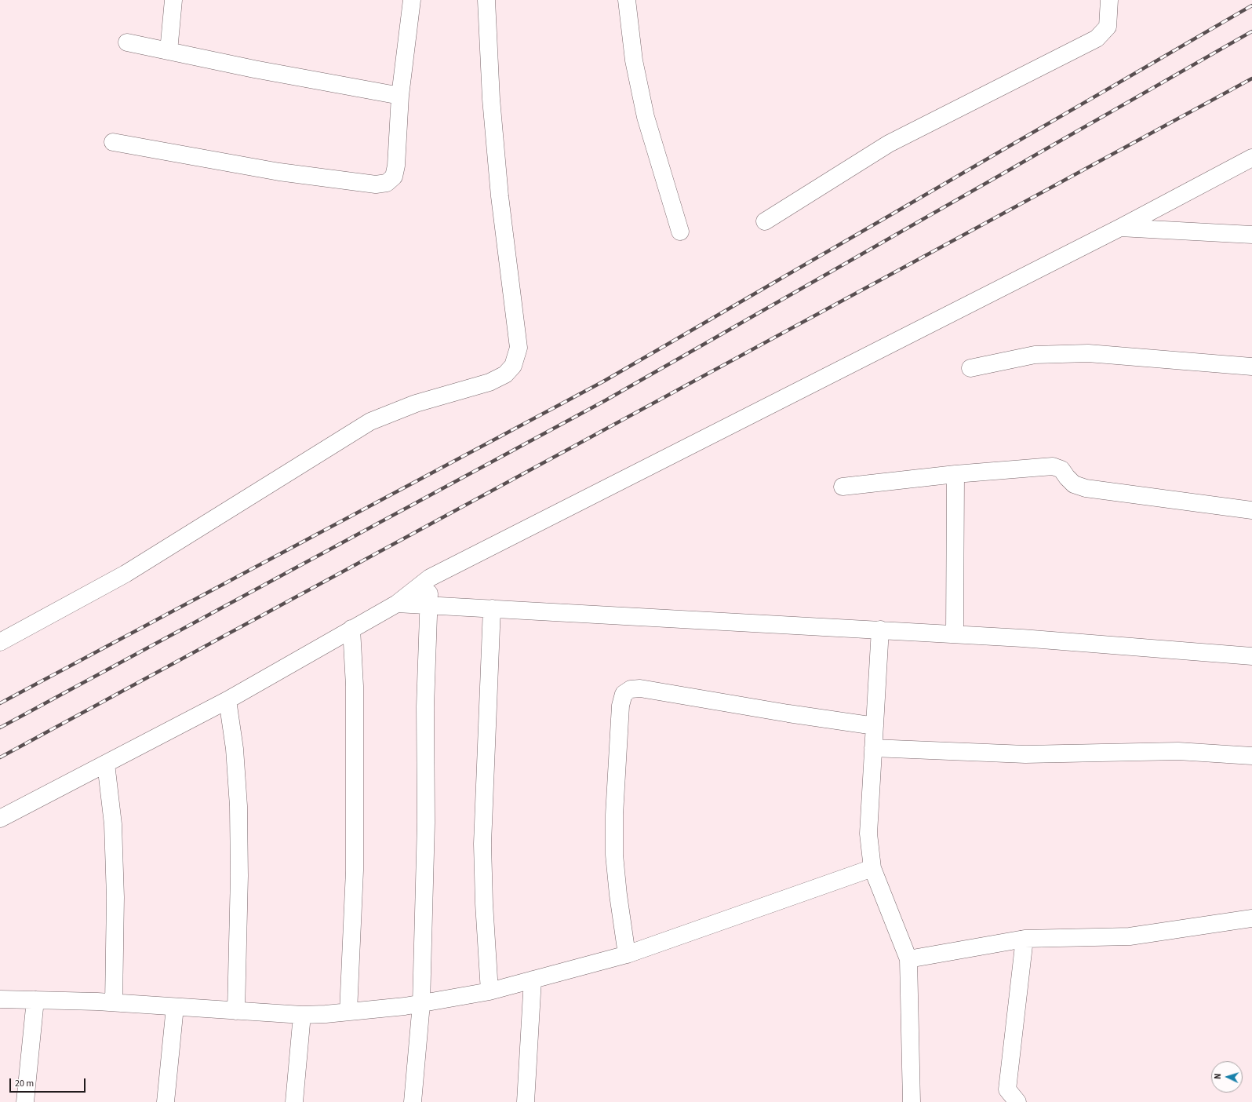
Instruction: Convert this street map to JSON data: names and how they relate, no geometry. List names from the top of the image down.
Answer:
{
  "scale_bar": "20 m",
  "north": "left"
}
